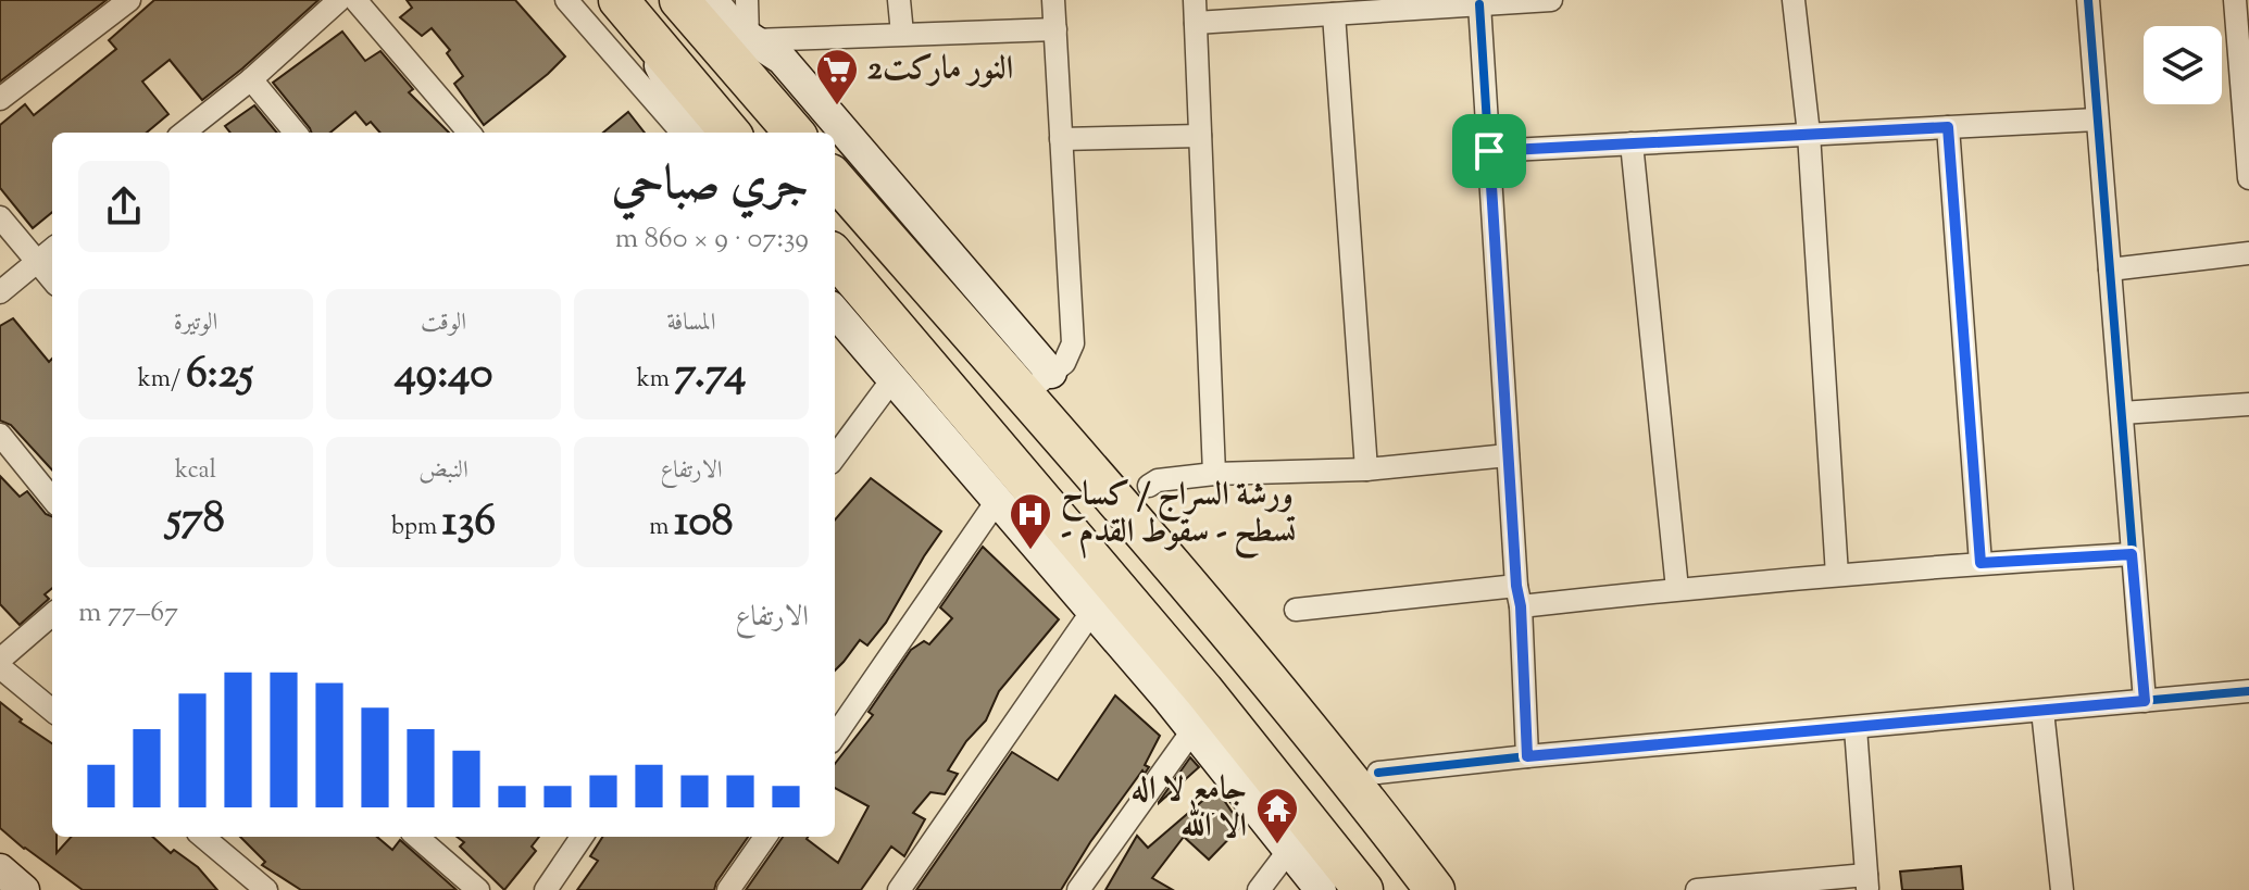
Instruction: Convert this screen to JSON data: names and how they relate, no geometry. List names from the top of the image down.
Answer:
{
  "places": {
    "supermarket": ["النور ماركت2"],
    "hospital": ["ورشة السراج / كساح - تسطح - سقوط القدم"],
    "temple": ["جامع لا اله الا الله"]
  },
  "page": {
    "heading": ["جري صباحي", "07:39 · 9 × 860 m"],
    "stats": [
      ["المسافة", "7.74 km"],
      ["الوقت", "49:40"],
      ["الوتيرة", "6:25 /km"],
      ["الارتفاع", "108 m"],
      ["النبض", "136 bpm"],
      ["kcal", "578"]
    ],
    "chart": ["الارتفاع", "67–77 m"]
  }
}
